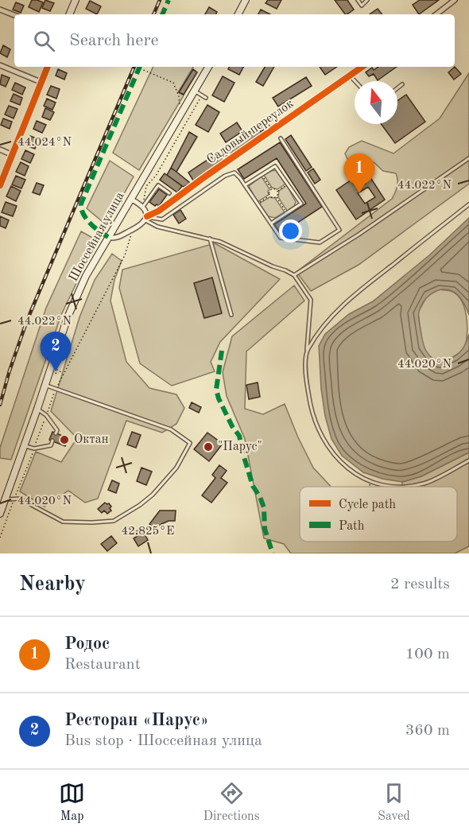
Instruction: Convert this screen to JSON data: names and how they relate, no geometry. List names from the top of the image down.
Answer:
{
  "streets": {
    "main road": ["Шоссейная улица"],
    "street": ["Садовый переулок"]
  },
  "crossings": [
    ["Садовый переулок", "Шоссейная улица"]
  ],
  "places": ["Октан", "\"Парус\""],
  "legend": ["Cycle path", "Path"],
  "north": "top",
  "page": {
    "search": "Search here",
    "pins": ["1", "2"],
    "heading": ["Nearby", "2 results"],
    "list": [
      {
        "mark": "1",
        "name": "Родос",
        "note": "Restaurant",
        "value": "100 m"
      },
      {
        "mark": "2",
        "name": "Ресторан «Парус»",
        "note": "Bus stop · Шоссейная улица",
        "value": "360 m"
      }
    ],
    "nav": ["Map", "Directions", "Saved"]
  },
  "coordinates": [
    "44.024°N",
    "44.022°N",
    "44.020°N",
    "42.825°E"
  ]
}
